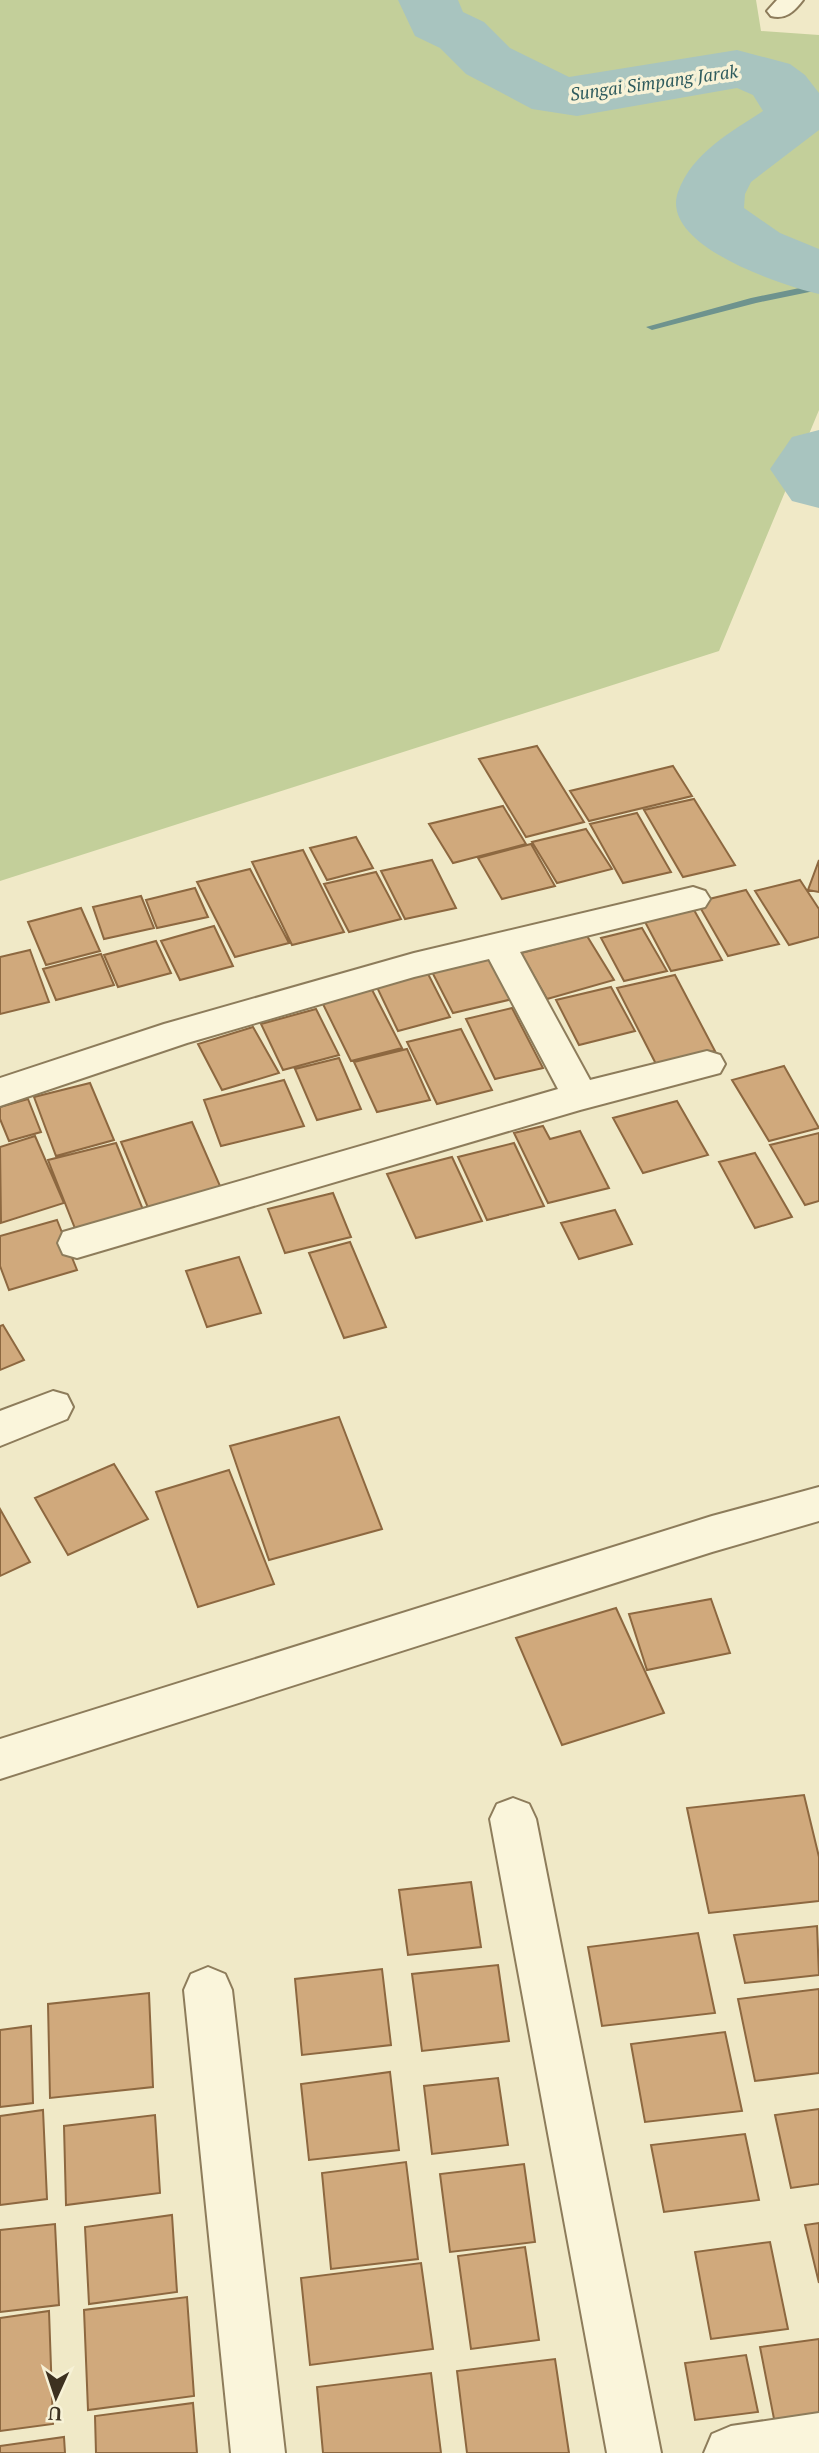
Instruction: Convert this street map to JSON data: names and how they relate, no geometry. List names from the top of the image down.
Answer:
{
  "water": ["Sungai Simpang Jarak"],
  "north": "bottom"
}
